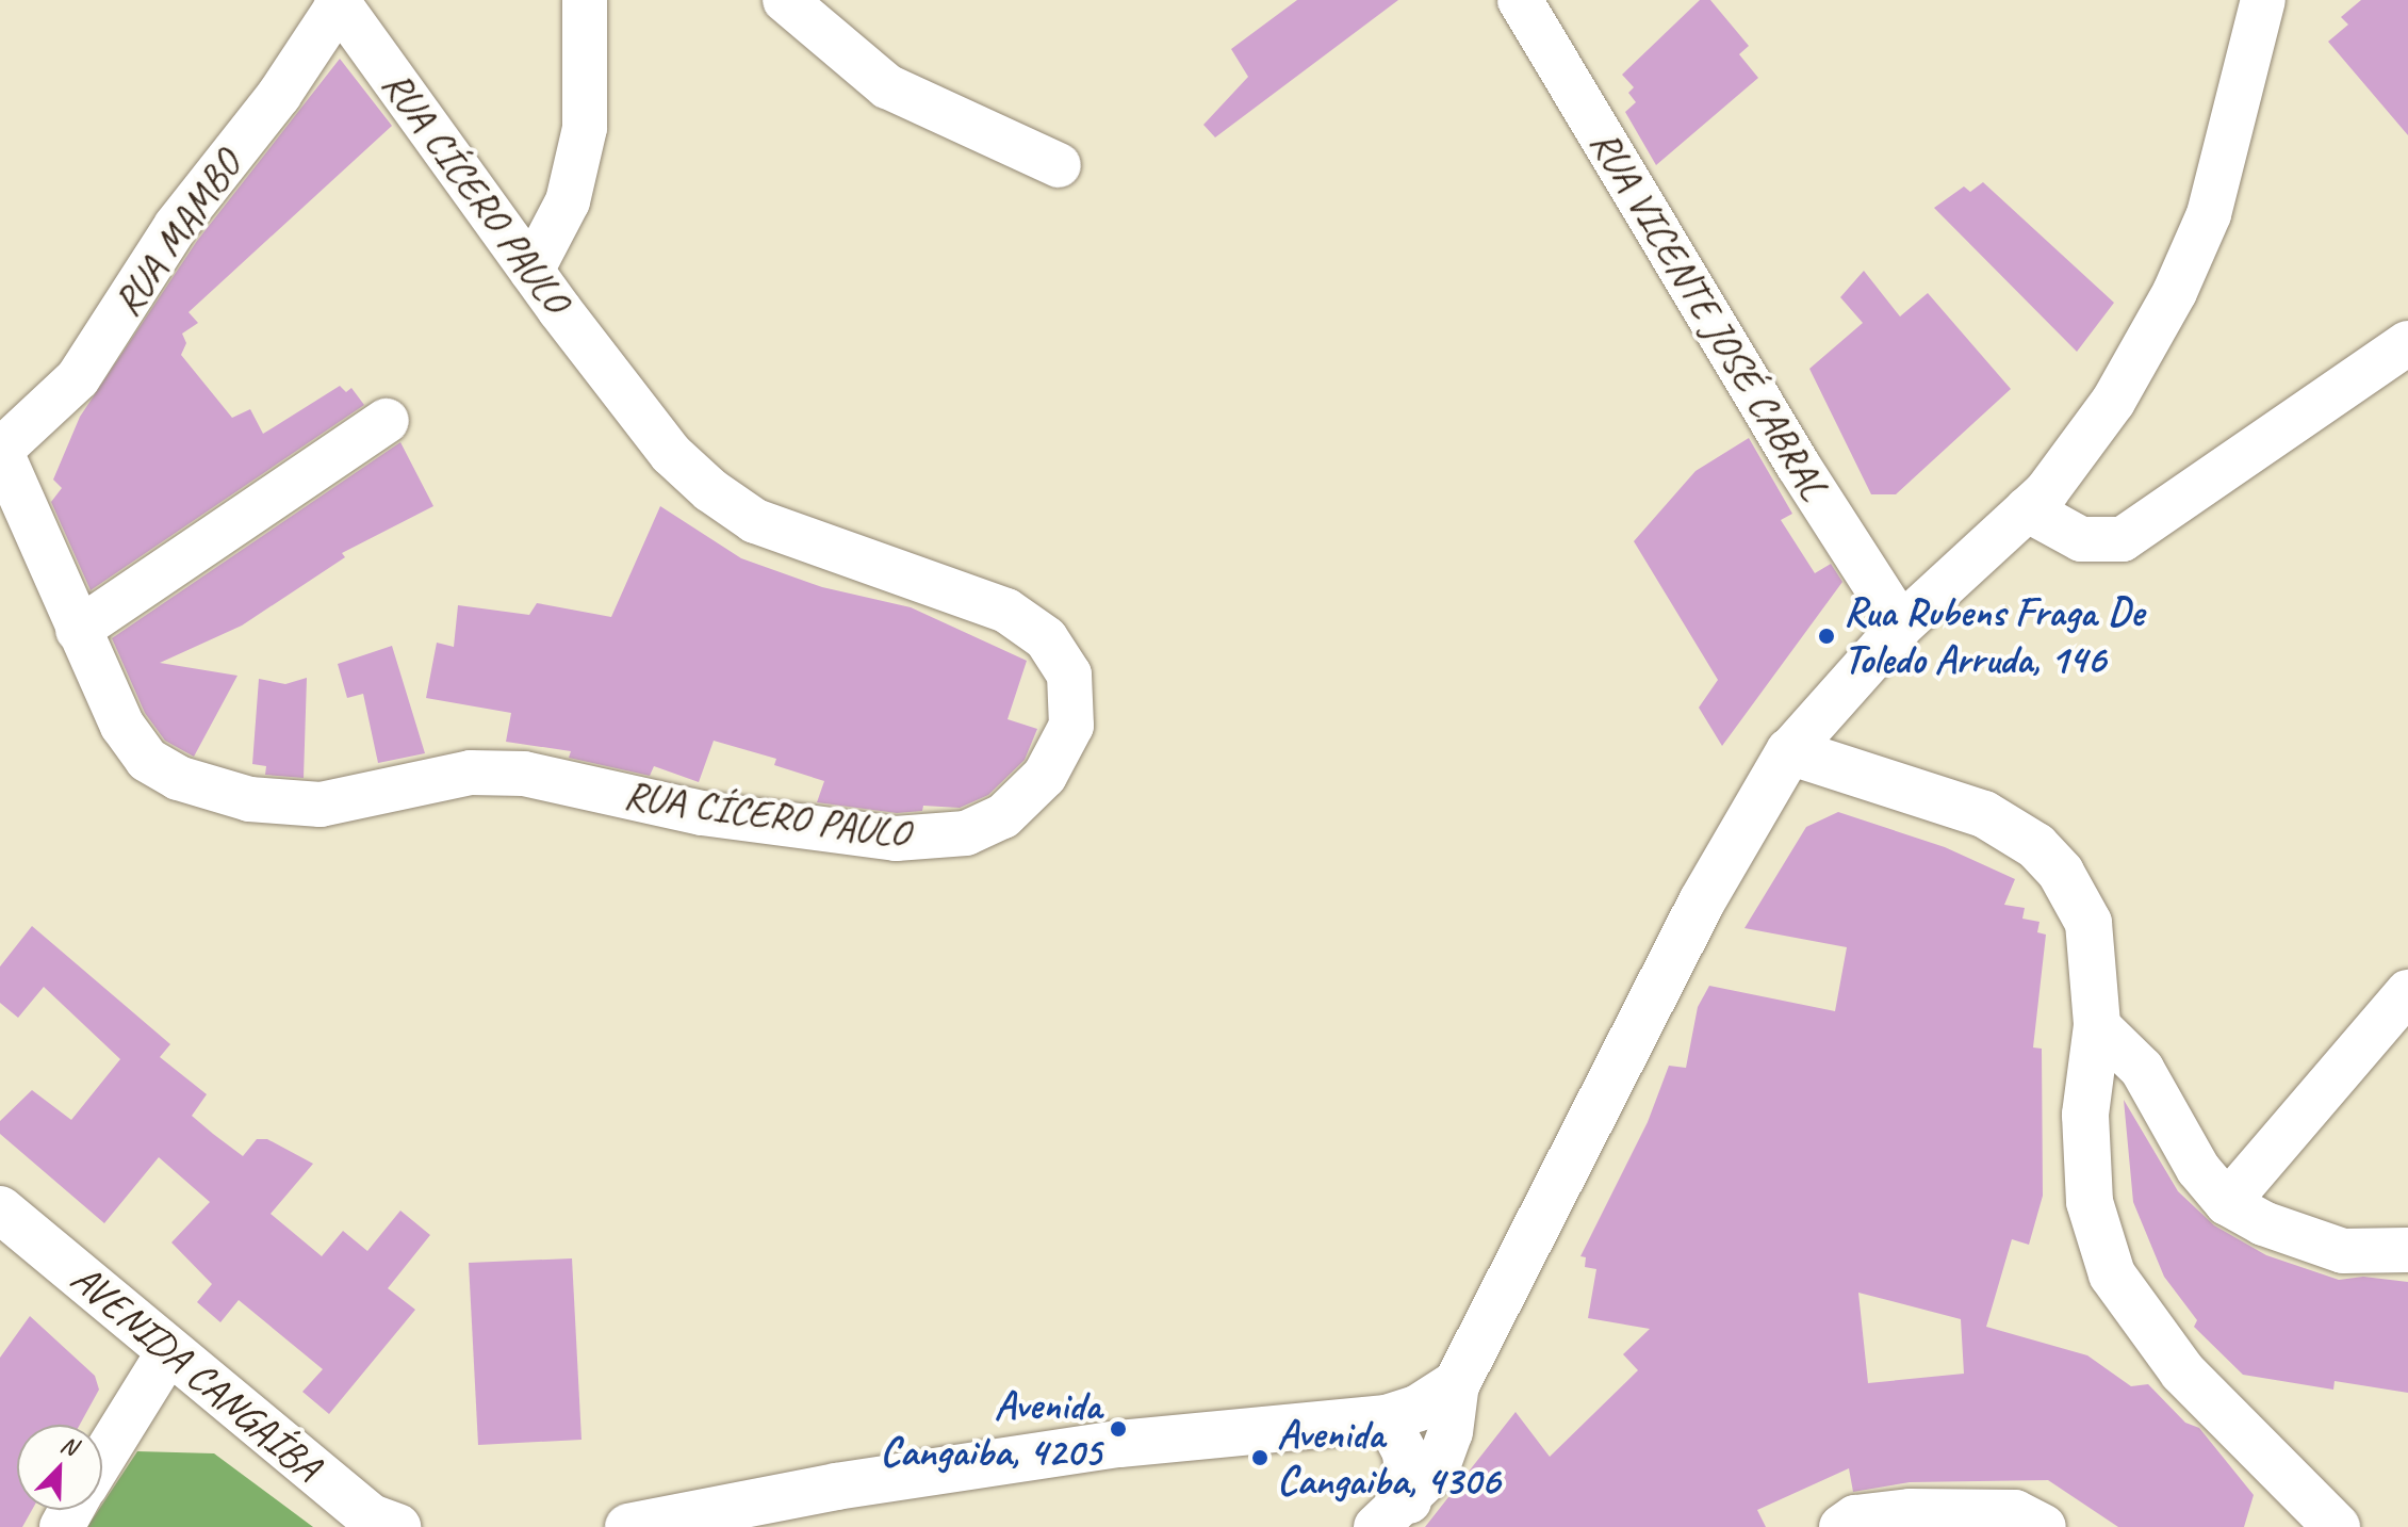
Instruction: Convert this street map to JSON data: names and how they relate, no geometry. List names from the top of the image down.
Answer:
{
  "streets": {
    "main road": ["AVENIDA CANGAÍBA"],
    "street": ["RUA CÍCERO PAULO", "RUA MAMBO", "RUA VICENTE JOSÉ CABRAL"]
  },
  "crossings": [
    ["RUA CÍCERO PAULO", "RUA MAMBO"]
  ],
  "places": ["Rua Rubens Fraga De Toledo Arruda, 146", "Avenida Cangaiba, 4205", "Avenida Cangaiba, 4306"],
  "north": "top right"
}
